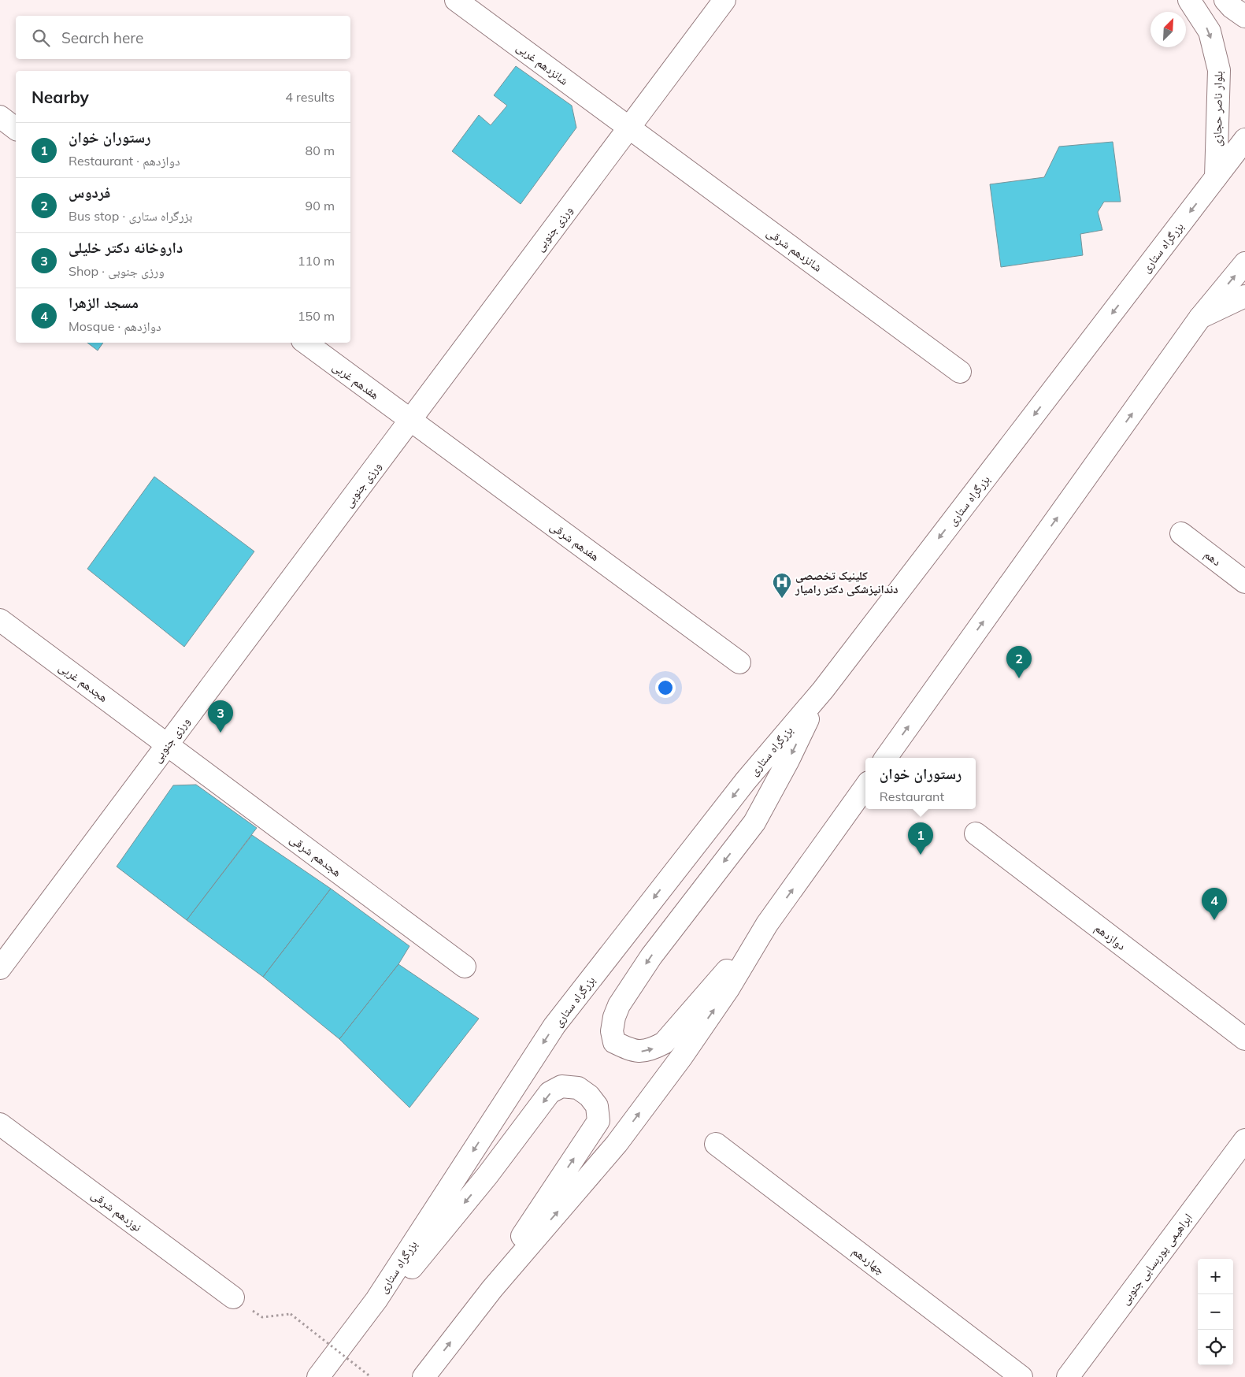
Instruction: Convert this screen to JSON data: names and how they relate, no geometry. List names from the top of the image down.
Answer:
{
  "streets": {
    "main road": [
      "شانزدهم غربی",
      "بلوار ناصر حجازی",
      "ورزی جنوبی",
      "بزرگراه ستاری",
      "شانزدهم شرقی",
      "هفدهم غربی",
      "هفدهم شرقی",
      "دهم",
      "هجدهم غربی",
      "هجدهم شرقی",
      "دوازدهم",
      "نوزدهم شرقی",
      "ابراهیمی پوربسابی جنوبی",
      "چهاردهم"
    ]
  },
  "crossings": [
    ["شانزدهم غربی", "ورزی جنوبی"],
    ["شانزدهم غربی", "شانزدهم شرقی"],
    ["بلوار ناصر حجازی", "بزرگراه ستاری"],
    ["ورزی جنوبی", "شانزدهم شرقی"],
    ["ورزی جنوبی", "هفدهم غربی"],
    ["ورزی جنوبی", "هفدهم شرقی"],
    ["ورزی جنوبی", "هجدهم غربی"],
    ["ورزی جنوبی", "هجدهم شرقی"],
    ["هفدهم غربی", "هفدهم شرقی"],
    ["هجدهم غربی", "هجدهم شرقی"]
  ],
  "one_way": ["بلوار ناصر حجازی"],
  "places": {
    "hospital": ["کلینیک تخصصی دندانپزشکی دکتر رامیار"]
  },
  "north": "top right",
  "page": {
    "search": "Search here",
    "heading": ["Nearby", "4 results"],
    "list": [
      {
        "mark": "1",
        "name": "رستوران خوان",
        "note": "Restaurant · دوازدهم",
        "value": "80 m"
      },
      {
        "mark": "2",
        "name": "فردوس",
        "note": "Bus stop · بزرگراه ستاری",
        "value": "90 m"
      },
      {
        "mark": "3",
        "name": "داروخانه دکتر خلیلی",
        "note": "Shop · ورزی جنوبی",
        "value": "110 m"
      },
      {
        "mark": "4",
        "name": "مسجد الزهرا",
        "note": "Mosque · دوازدهم",
        "value": "150 m"
      }
    ],
    "pins": [
      "2",
      "3",
      "1",
      "4"
    ],
    "popup": ["رستوران خوان", "Restaurant"],
    "map_buttons": ["+", "−"]
  }
}
